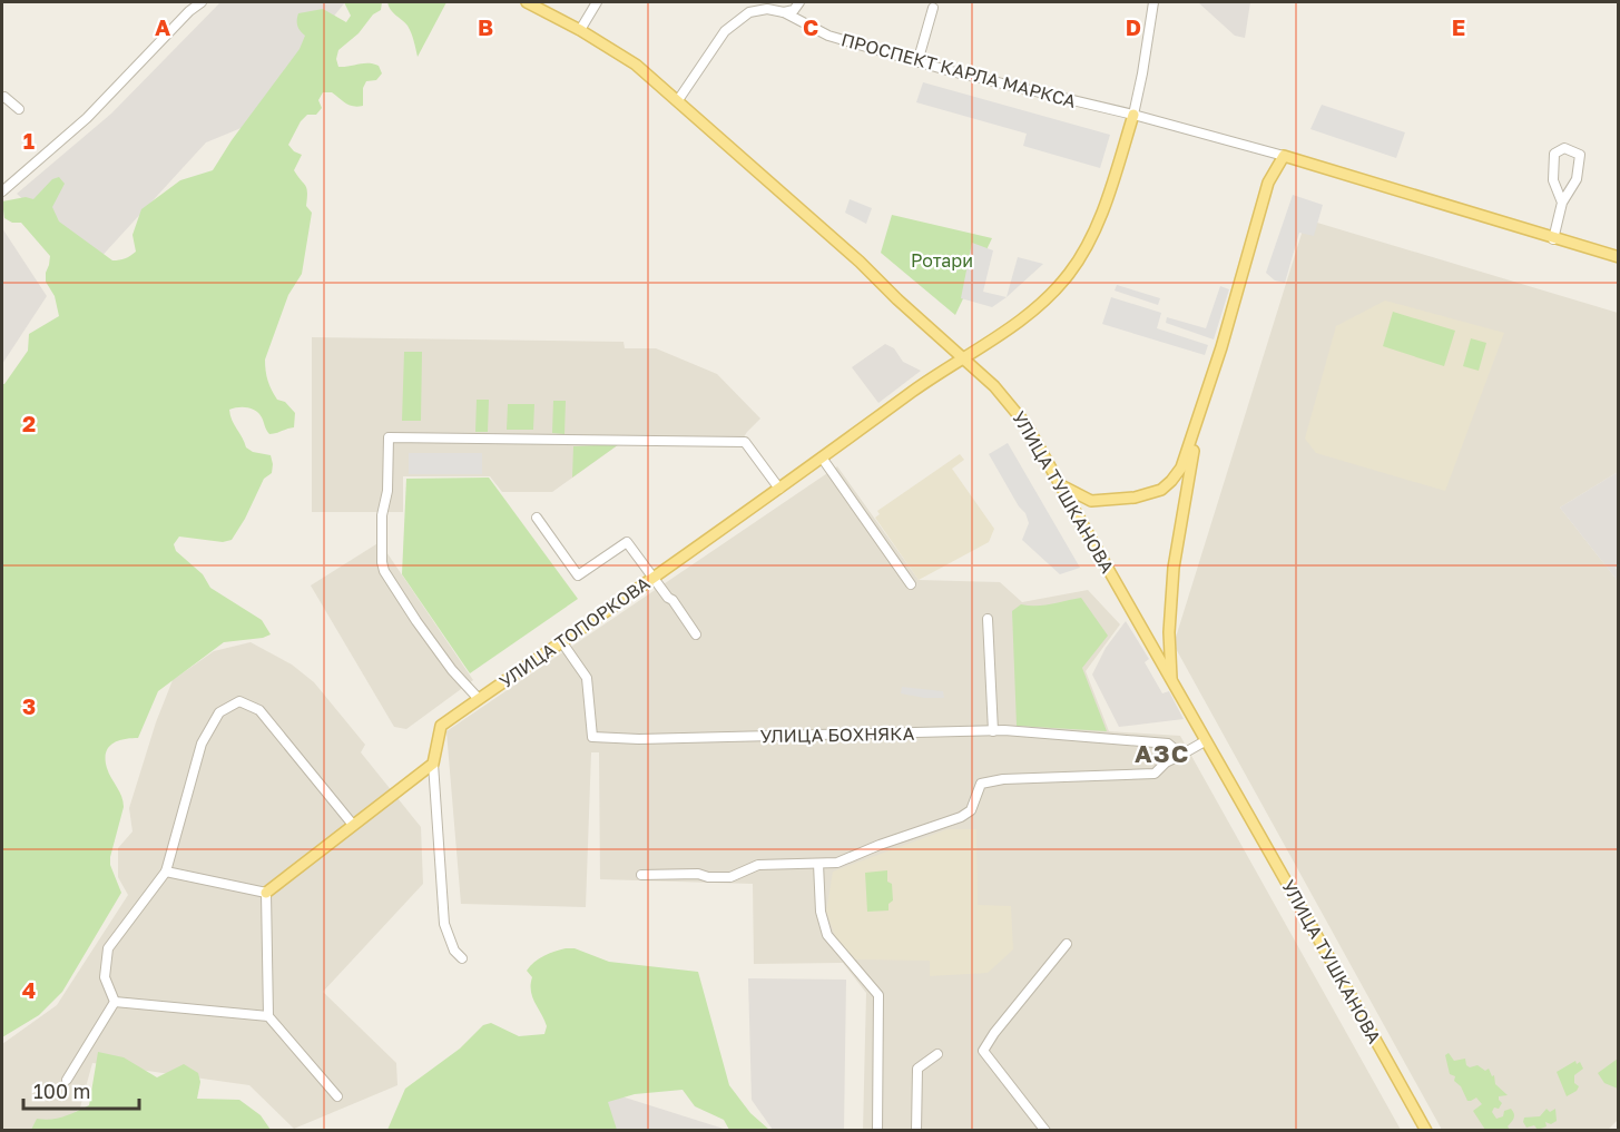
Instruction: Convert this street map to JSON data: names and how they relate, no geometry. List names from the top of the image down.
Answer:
{
  "streets": {
    "main road": ["ПРОСПЕКТ КАРЛА МАРКСА", "УЛИЦА ТУШКАНОВА", "УЛИЦА ТОПОРКОВА"],
    "street": ["УЛИЦА БОХНЯКА"]
  },
  "crossings": [
    ["ПРОСПЕКТ КАРЛА МАРКСА", "УЛИЦА ТУШКАНОВА"],
    ["ПРОСПЕКТ КАРЛА МАРКСА", "УЛИЦА ТОПОРКОВА"],
    ["УЛИЦА ТУШКАНОВА", "УЛИЦА ТОПОРКОВА"],
    ["УЛИЦА ТОПОРКОВА", "УЛИЦА БОХНЯКА"]
  ],
  "districts": ["АЗС"],
  "parks": ["Ротари"],
  "scale_bar": "100 m",
  "grid": {
    "columns": [
      "A",
      "B",
      "C",
      "D",
      "E"
    ],
    "rows": [
      "1",
      "2",
      "3",
      "4"
    ]
  }
}
